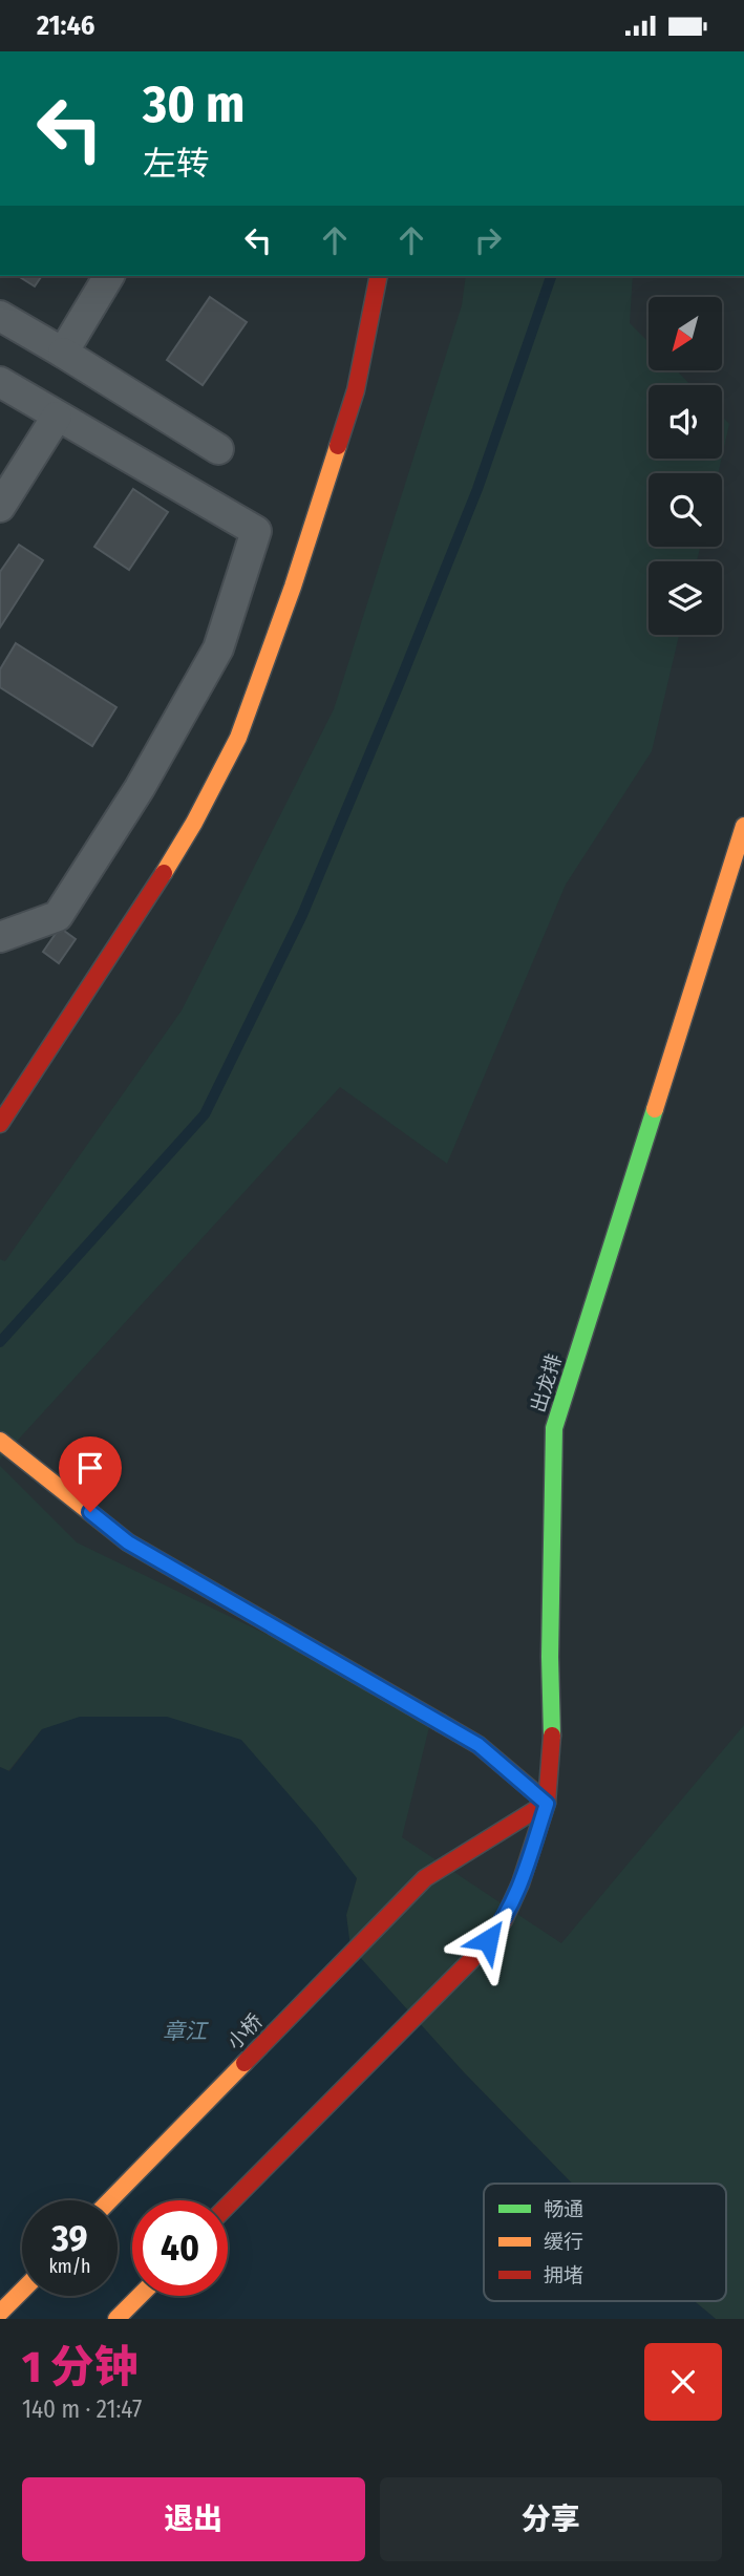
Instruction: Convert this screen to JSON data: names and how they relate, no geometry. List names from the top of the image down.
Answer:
{
  "streets": {
    "street": ["出龙排", "小桥"]
  },
  "crossings": [
    ["出龙排", "小桥"]
  ],
  "water": ["章江"],
  "legend": ["畅通", "缓行", "拥堵"],
  "north": "bottom left",
  "page": {
    "status": "21:46",
    "turn": ["30 m", "左转"],
    "speed": "39 km/h",
    "limit": "40",
    "heading": ["1 分钟", "140 m · 21:47"],
    "buttons": ["退出", "分享"]
  }
}
